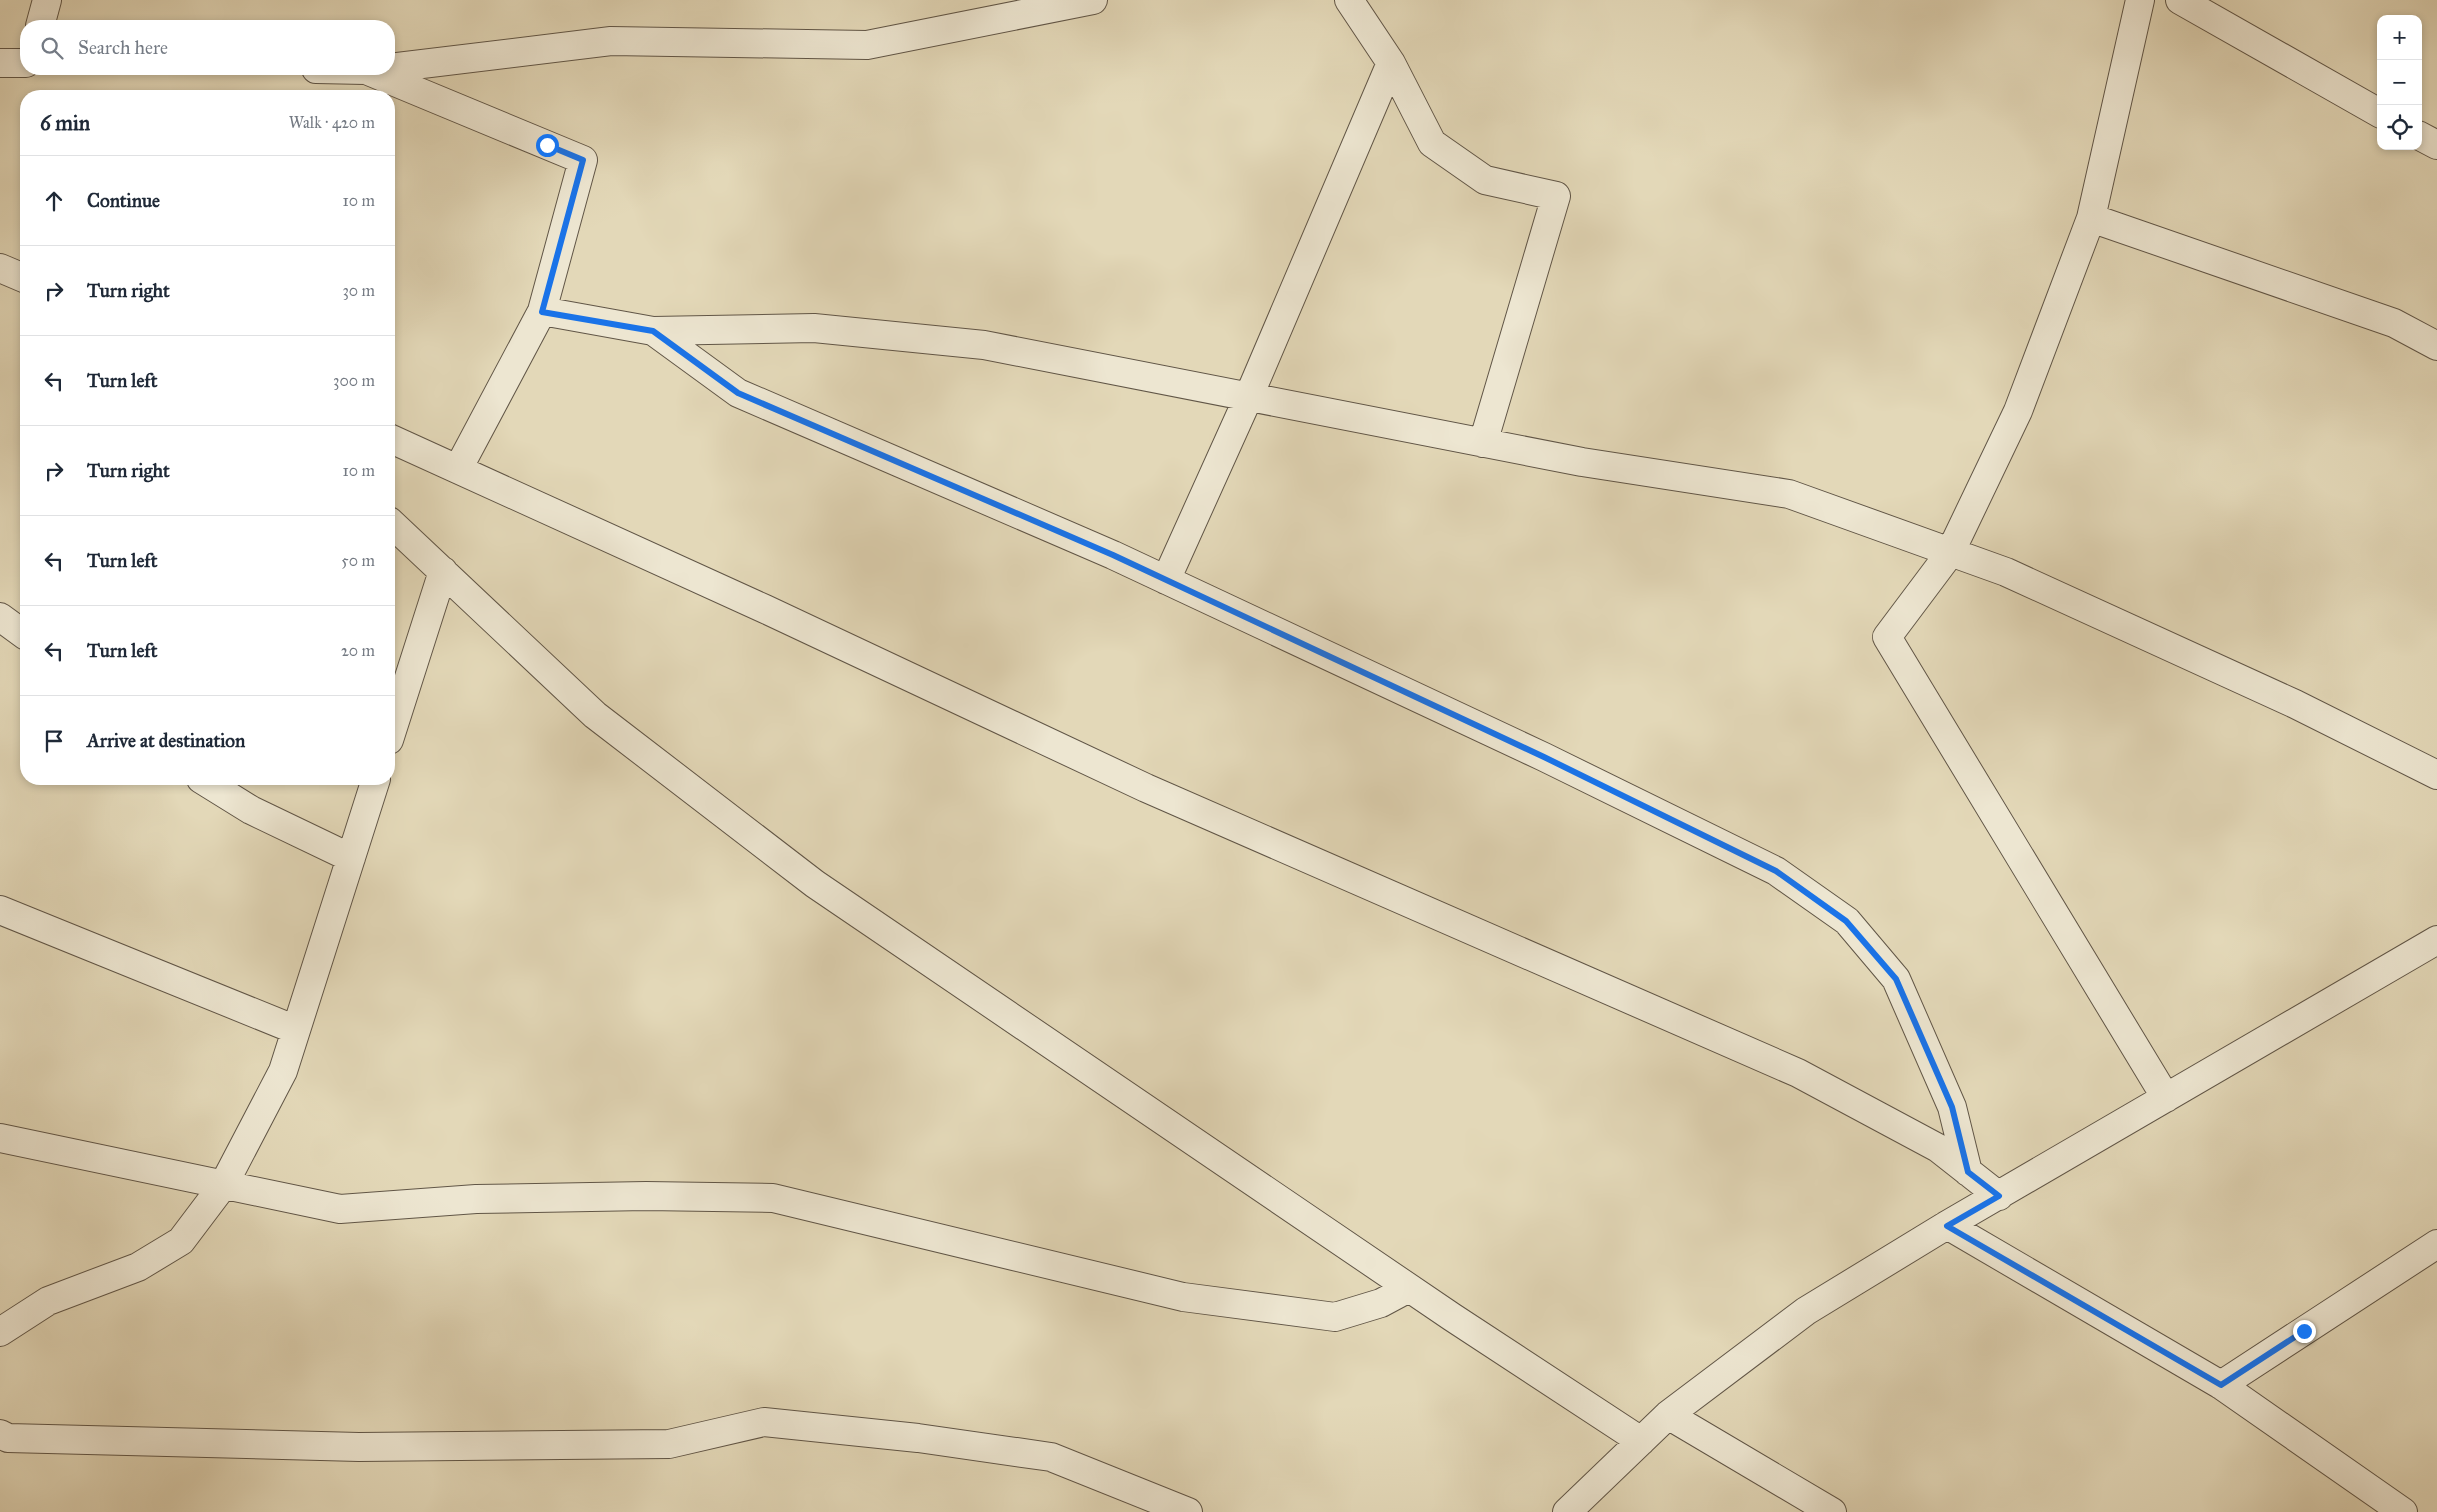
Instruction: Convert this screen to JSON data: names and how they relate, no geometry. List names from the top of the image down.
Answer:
{
  "page": {
    "map_buttons": ["+", "−"],
    "search": "Search here",
    "heading": ["6 min", "Walk · 420 m"],
    "list": [
      ["Continue", "10 m"],
      ["Turn right", "30 m"],
      ["Turn left", "300 m"],
      ["Turn right", "10 m"],
      ["Turn left", "50 m"],
      ["Turn left", "20 m"],
      "Arrive at destination"
    ]
  }
}
